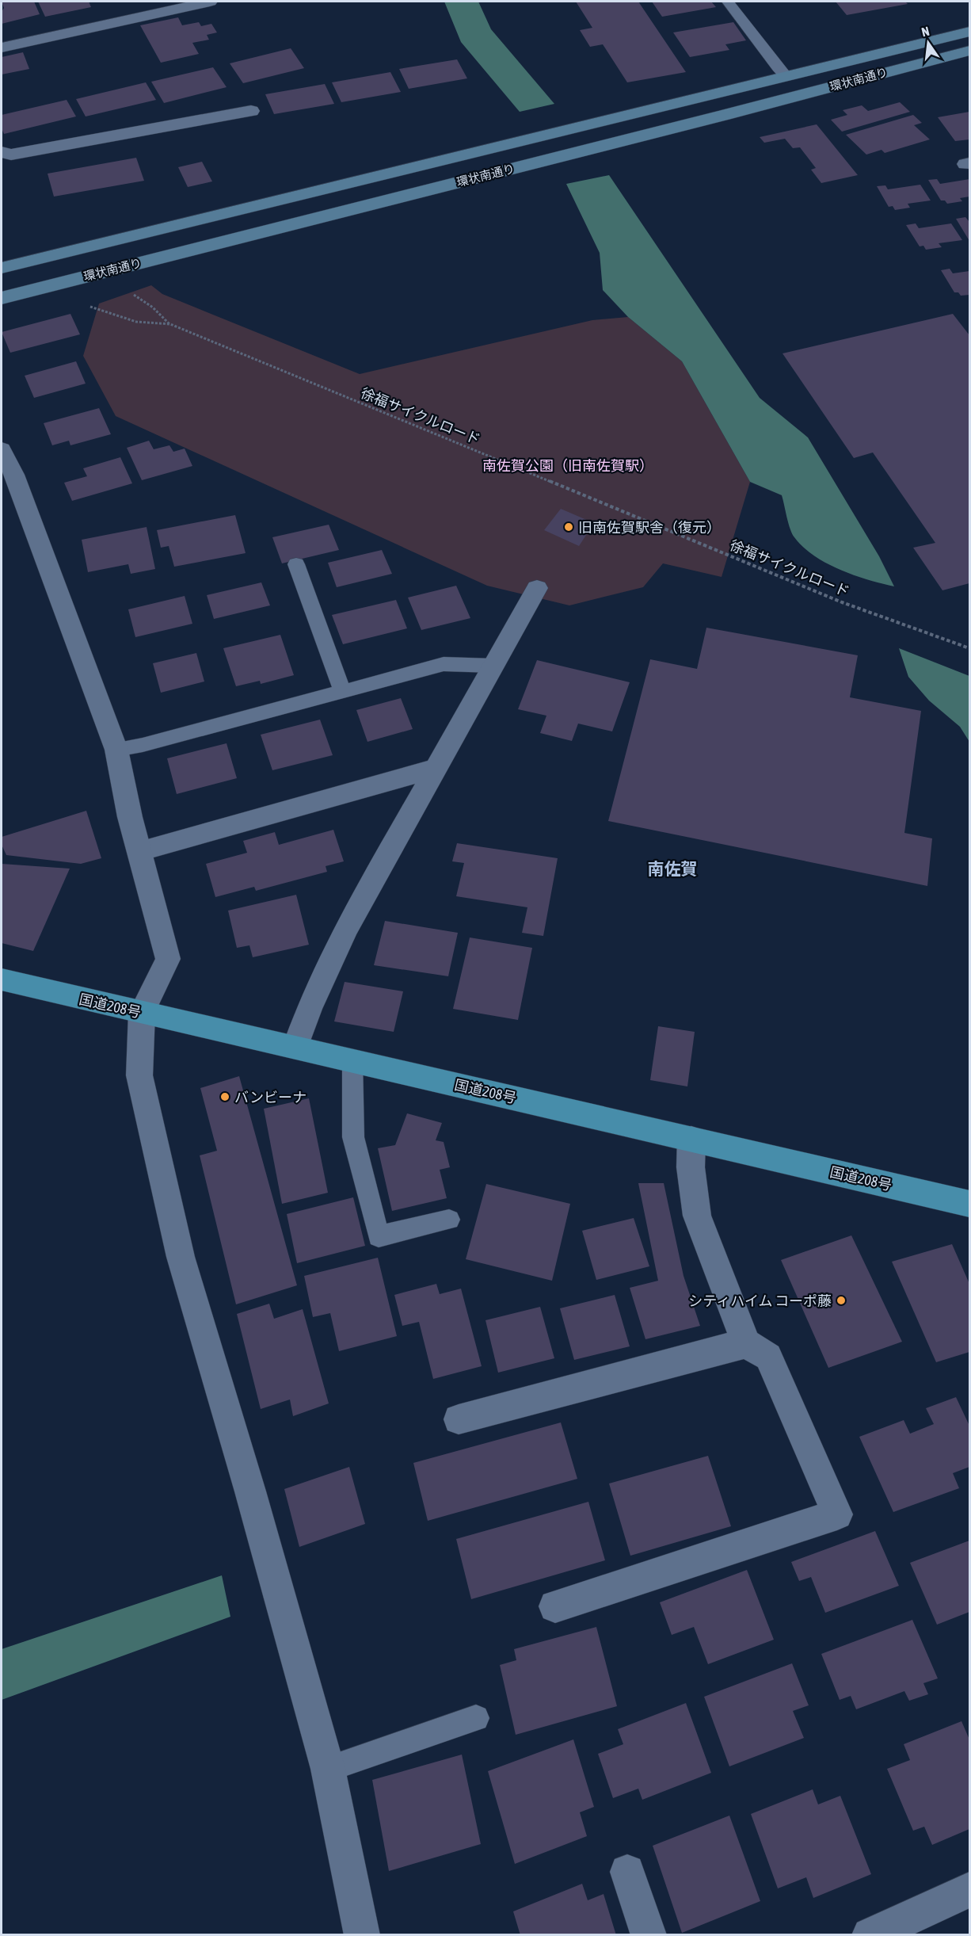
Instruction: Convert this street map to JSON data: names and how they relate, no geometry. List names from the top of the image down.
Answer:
{
  "streets": {
    "highway": ["国道208号"],
    "main road": ["環状南通り"],
    "path": ["徐福サイクルロード"]
  },
  "districts": ["南佐賀"],
  "parks": ["南佐賀公園（旧南佐賀駅）"],
  "places": ["旧南佐賀駅舎（復元）", "バンビーナ", "シティハイム コーポ藤"],
  "north": "top"
}
